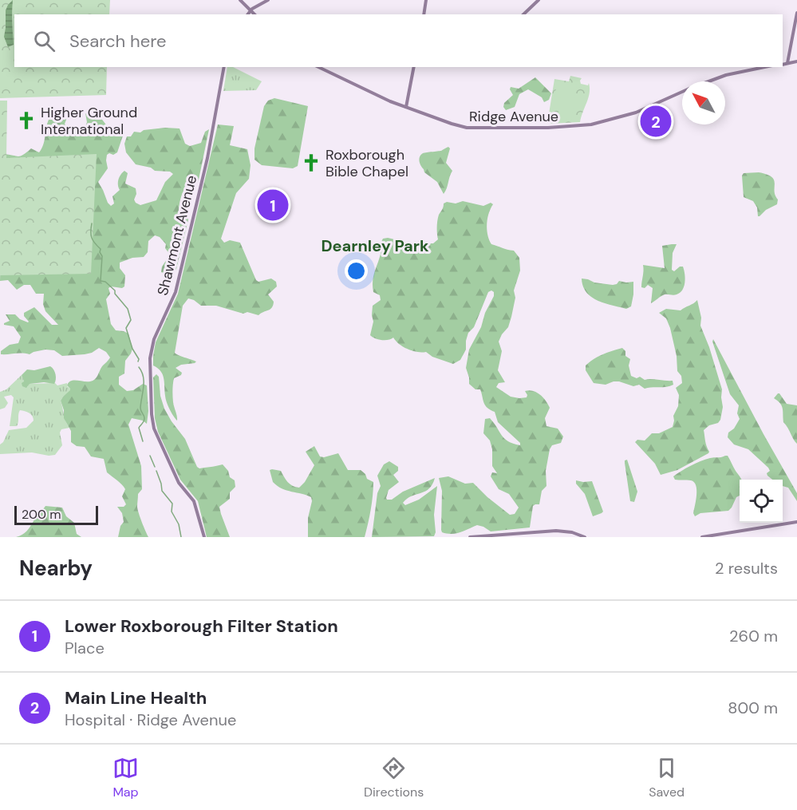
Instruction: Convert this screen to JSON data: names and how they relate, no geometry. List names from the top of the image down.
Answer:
{
  "streets": {
    "main road": ["Ridge Avenue", "Shawmont Avenue"]
  },
  "districts": ["Dearnley Park"],
  "places": {
    "church": ["Higher Ground International", "Roxborough Bible Chapel"]
  },
  "scale_bar": "200 m",
  "north": "top left",
  "page": {
    "search": "Search here",
    "pins": ["2", "1"],
    "scale": "200 m",
    "heading": ["Nearby", "2 results"],
    "list": [
      {
        "mark": "1",
        "name": "Lower Roxborough Filter Station",
        "note": "Place",
        "value": "260 m"
      },
      {
        "mark": "2",
        "name": "Main Line Health",
        "note": "Hospital · Ridge Avenue",
        "value": "800 m"
      }
    ],
    "nav": ["Map", "Directions", "Saved"]
  }
}
